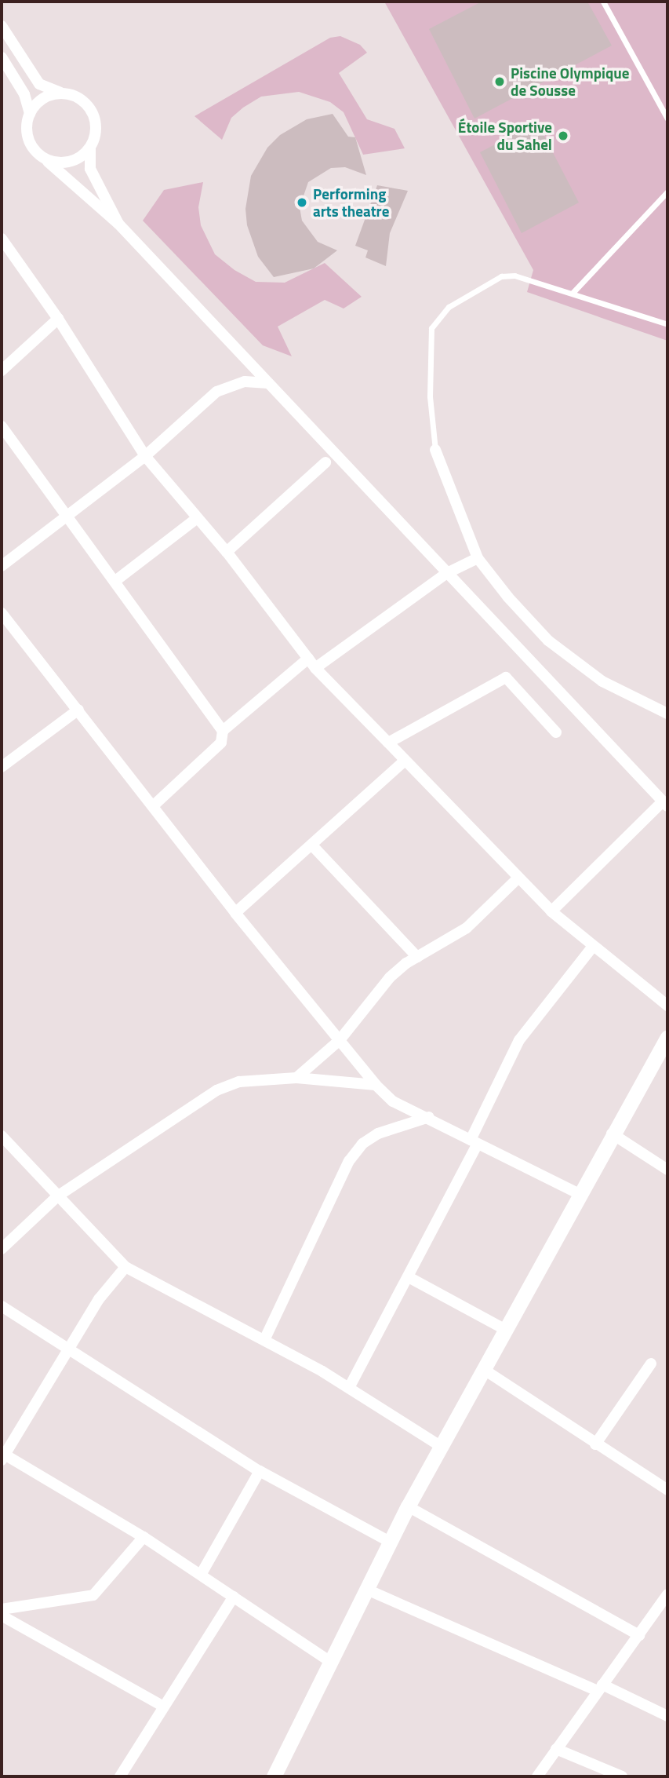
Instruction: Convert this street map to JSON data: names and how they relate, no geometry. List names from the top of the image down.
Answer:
{
  "places": ["Piscine Olympique de Sousse", "Étoile Sportive du Sahel", "Performing arts theatre"]
}
